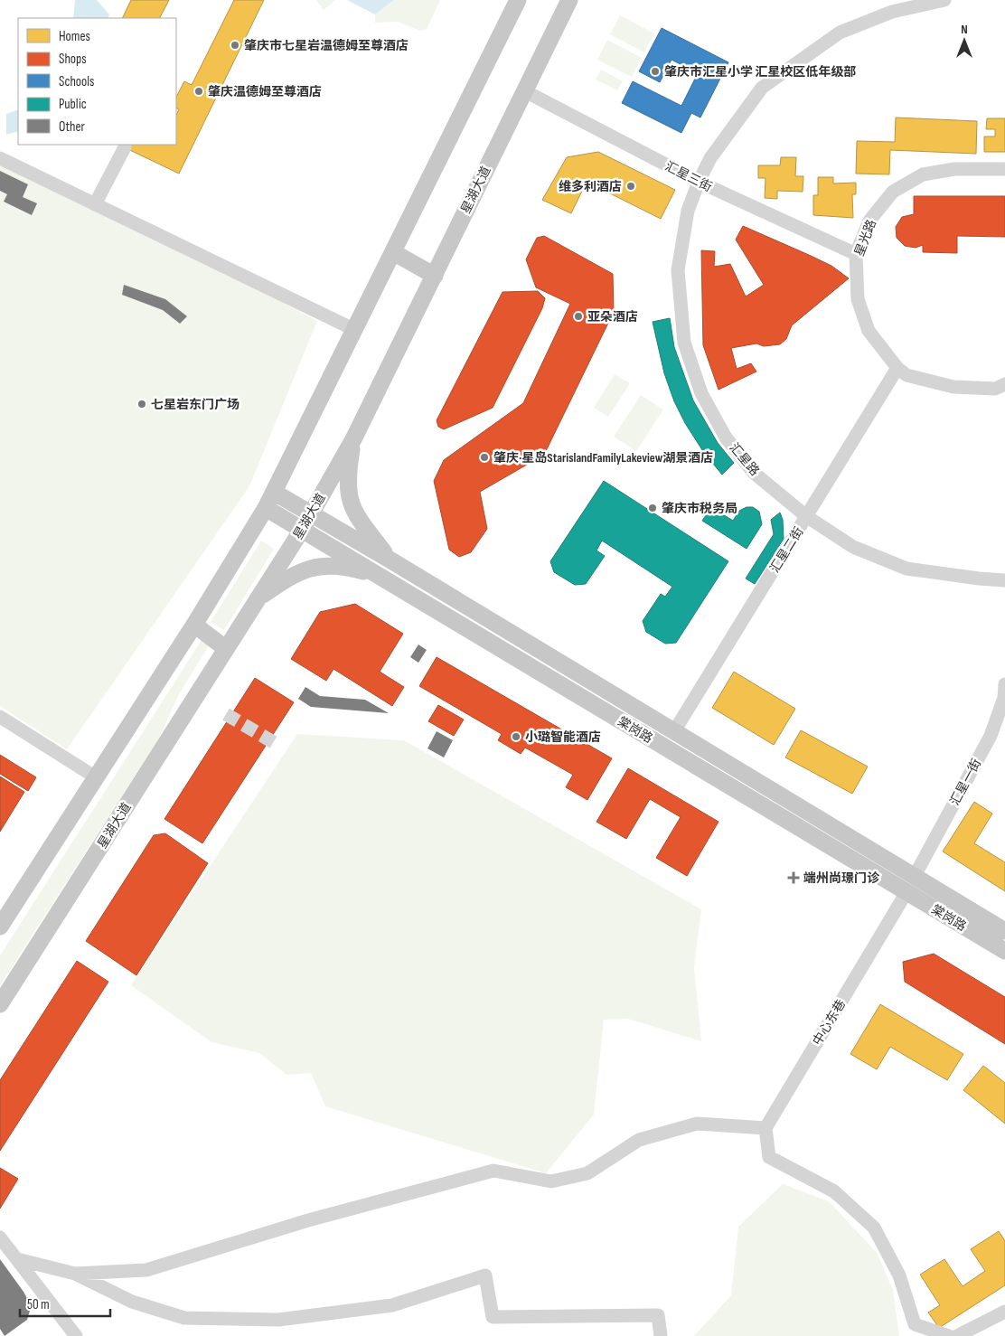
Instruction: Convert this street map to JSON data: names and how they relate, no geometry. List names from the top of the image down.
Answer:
{
  "streets": {
    "main road": ["星湖大道", "棠岗路"],
    "street": [
      "汇星三街",
      "星光路",
      "汇星路",
      "汇星二街",
      "汇星一街",
      "中心东巷"
    ]
  },
  "crossings": [
    ["汇星三街", "星湖大道"],
    ["汇星三街", "星光路"],
    ["汇星三街", "汇星路"],
    ["星湖大道", "棠岗路"],
    ["星光路", "汇星二街"],
    ["汇星路", "汇星二街"],
    ["汇星二街", "棠岗路"],
    ["棠岗路", "汇星一街"],
    ["棠岗路", "中心东巷"]
  ],
  "places": {
    "other": [
      "肇庆市七星岩温德姆至尊酒店",
      "肇庆市汇星小学 汇星校区低年级部",
      "肇庆温德姆至尊酒店",
      "维多利酒店",
      "亚朵酒店",
      "七星岩东门广场",
      "肇庆·星岛StarislandFamilyLakeview湖景酒店",
      "肇庆市税务局",
      "小璐智能酒店"
    ],
    "health": ["端州尚璟门诊"]
  },
  "legend": [
    "Homes",
    "Shops",
    "Schools",
    "Public",
    "Other"
  ],
  "scale_bar": "50 m",
  "north": "top"
}
